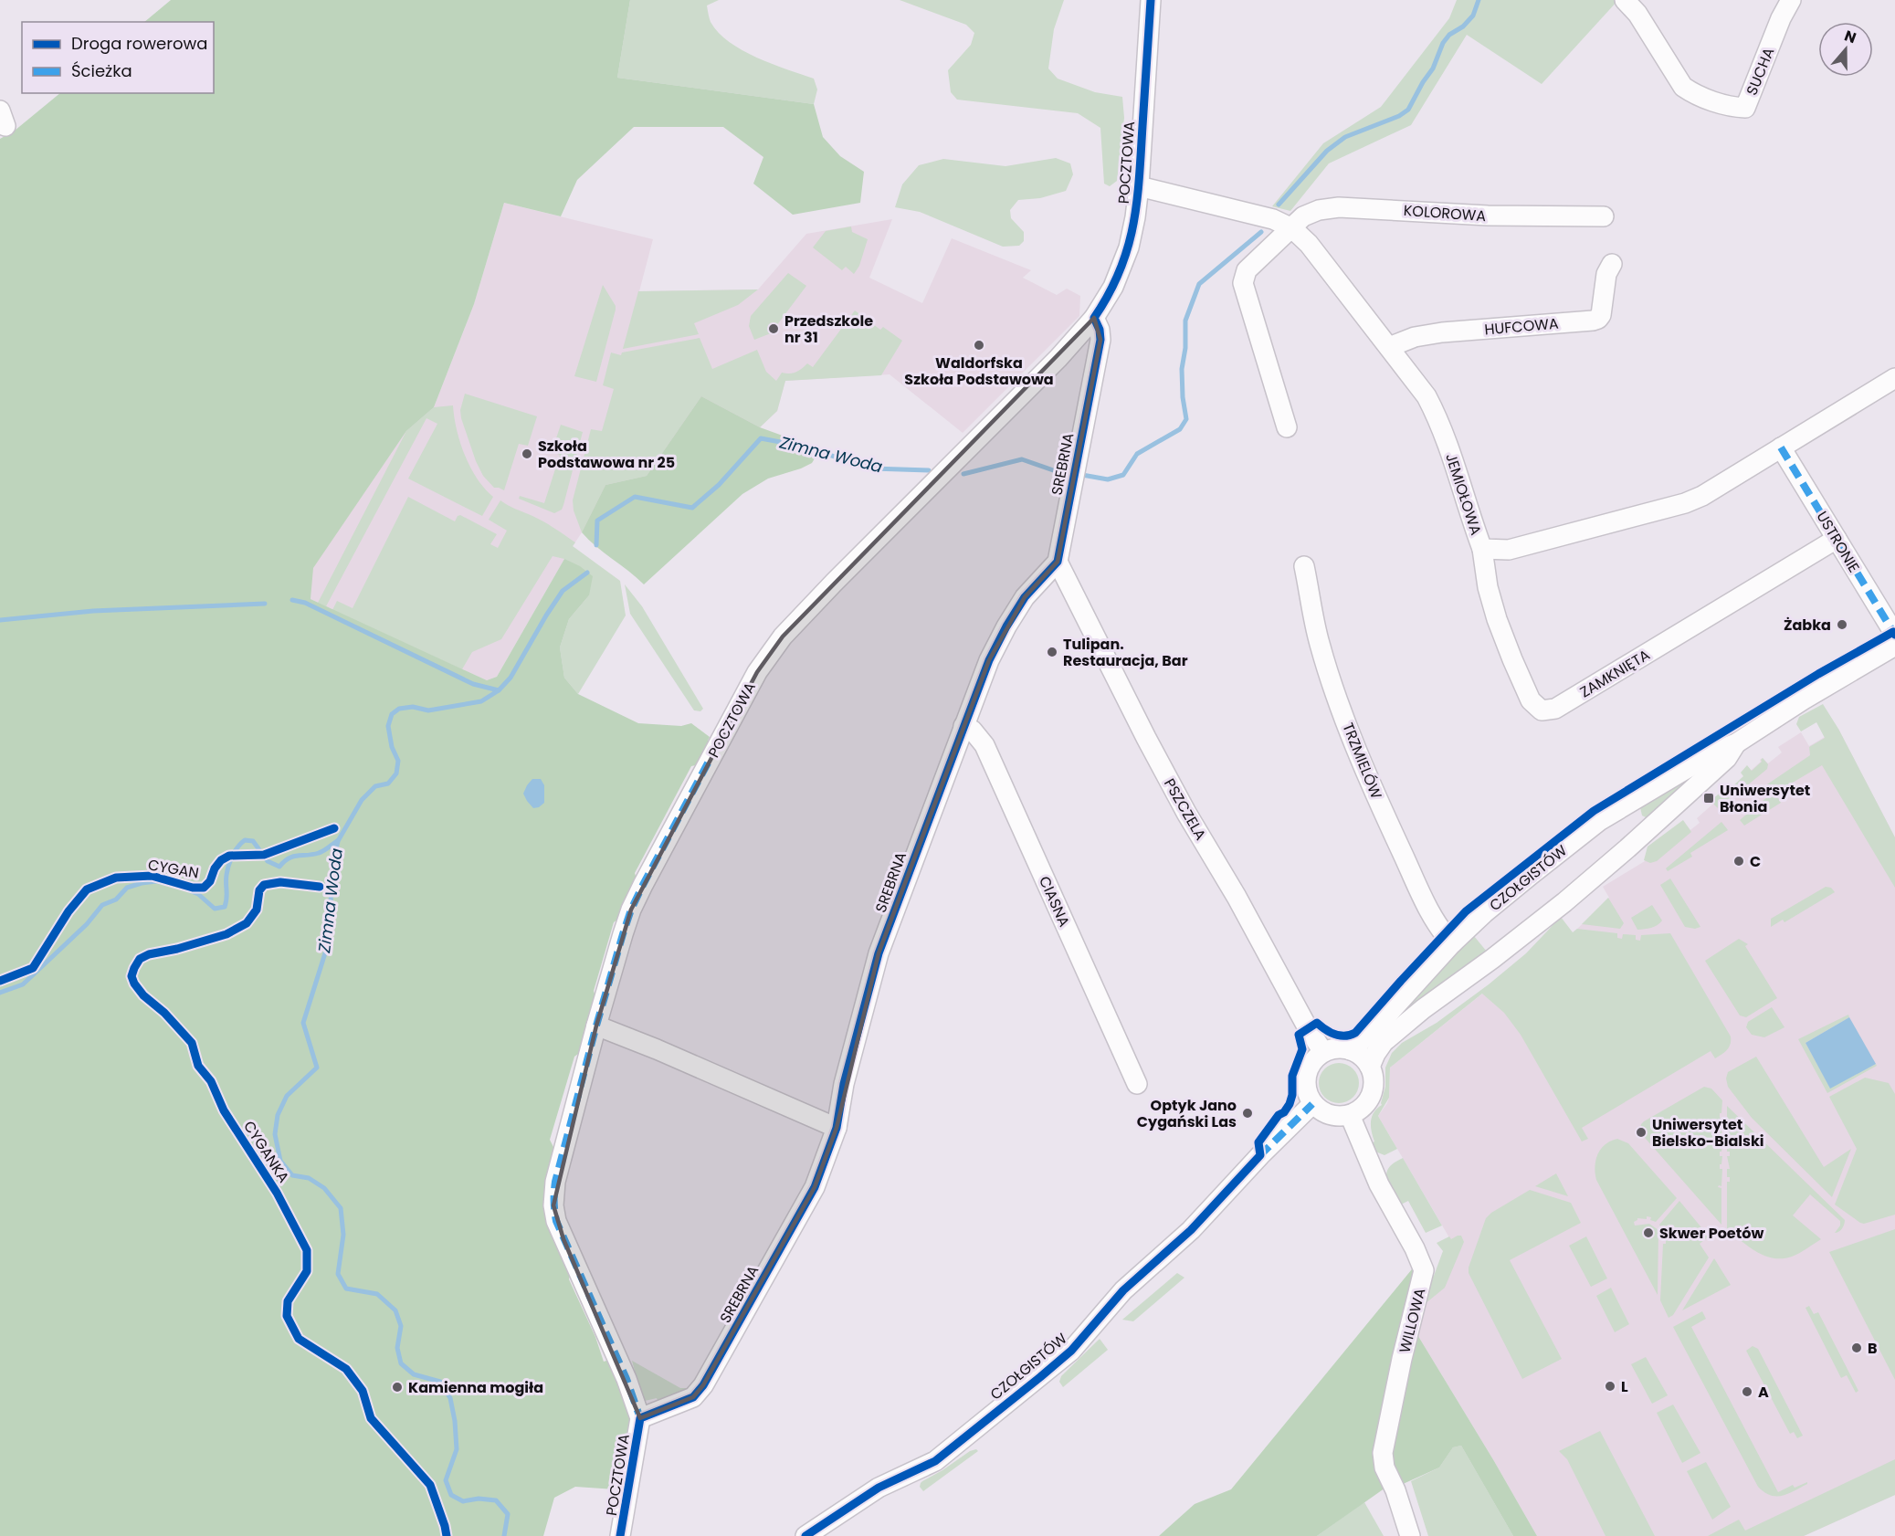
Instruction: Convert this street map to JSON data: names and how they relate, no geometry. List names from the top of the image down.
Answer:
{
  "streets": {
    "street": [
      "SUCHA",
      "POCZTOWA",
      "KOLOROWA",
      "HUFCOWA",
      "SREBRNA",
      "JEMIOŁOWA",
      "USTRONIE",
      "ZAMKNIĘTA",
      "TRZMIELÓW",
      "PSZCZELA",
      "CZOŁGISTÓW",
      "CIASNA",
      "WILLOWA"
    ],
    "cycle path": ["CYGAN", "CYGANKA"]
  },
  "crossings": [
    ["POCZTOWA", "SREBRNA"],
    ["POCZTOWA", "JEMIOŁOWA"],
    ["KOLOROWA", "JEMIOŁOWA"],
    ["HUFCOWA", "JEMIOŁOWA"],
    ["SREBRNA", "PSZCZELA"],
    ["SREBRNA", "CIASNA"],
    ["JEMIOŁOWA", "USTRONIE"],
    ["JEMIOŁOWA", "ZAMKNIĘTA"],
    ["USTRONIE", "ZAMKNIĘTA"],
    ["TRZMIELÓW", "CZOŁGISTÓW"],
    ["PSZCZELA", "CZOŁGISTÓW"],
    ["PSZCZELA", "WILLOWA"],
    ["CZOŁGISTÓW", "WILLOWA"]
  ],
  "water": ["Zimna Woda"],
  "places": {
    "other": [
      "Przedszkole nr 31",
      "Waldorfska Szkoła Podstawowa",
      "Szkoła Podstawowa nr 25",
      "Żabka",
      "Tulipan. Restauracja, Bar",
      "C",
      "Optyk Jano Cygański Las",
      "Uniwersytet Bielsko-Bialski",
      "Skwer Poetów",
      "B",
      "L",
      "Kamienna mogiła",
      "A"
    ],
    "transit": ["Uniwersytet Błonia"]
  },
  "legend": ["Droga rowerowa", "Ścieżka"],
  "north": "top"
}
